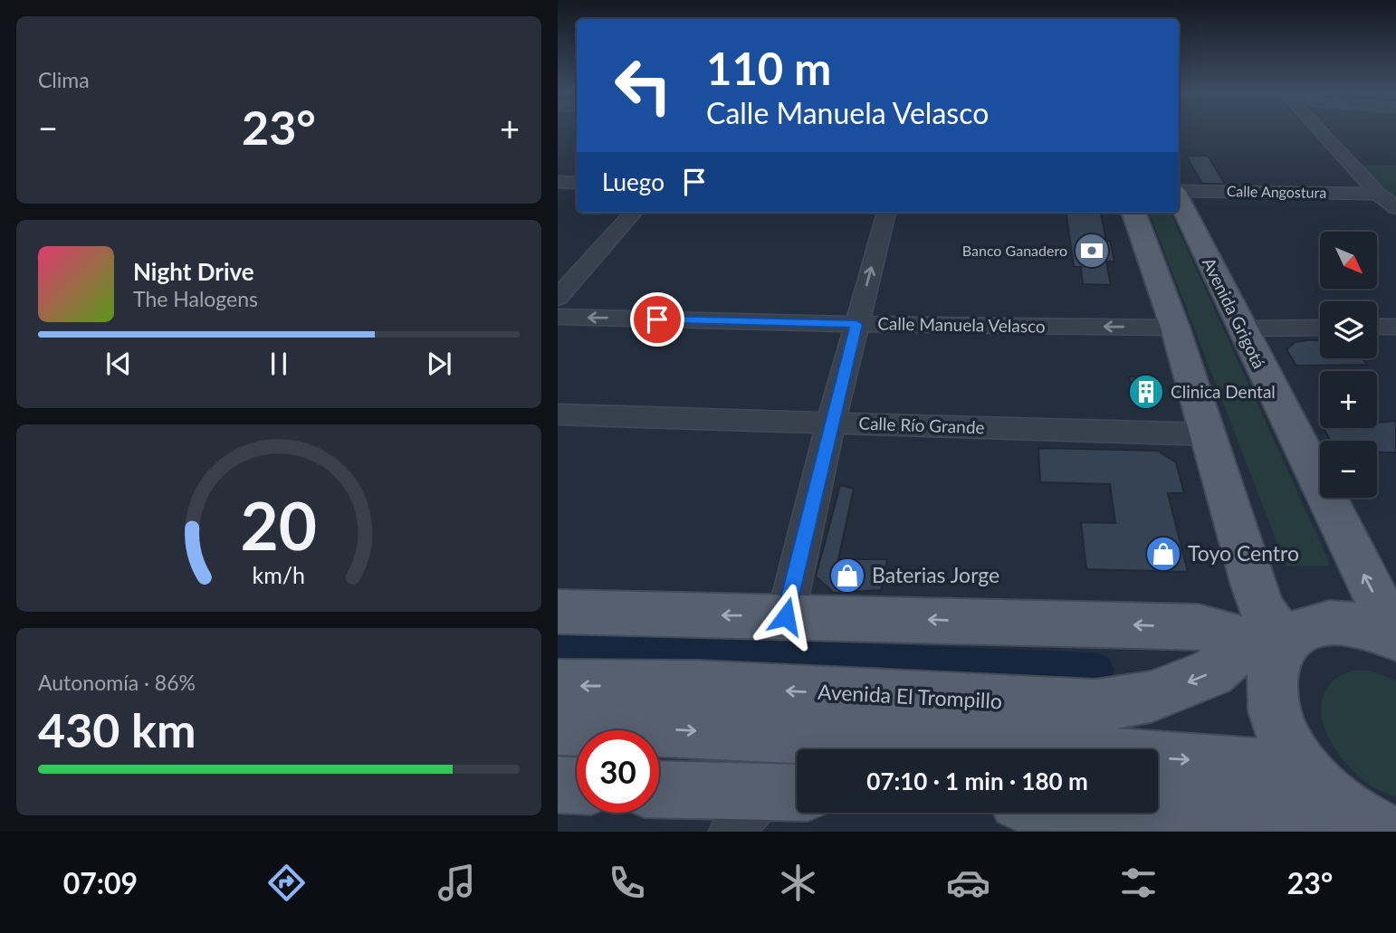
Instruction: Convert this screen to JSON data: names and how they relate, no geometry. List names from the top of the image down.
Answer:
{
  "streets": {
    "main road": ["Avenida Grigotá", "Avenida El Trompillo"],
    "street": ["Calle Angostura", "Calle Manuela Velasco", "Calle Río Grande"]
  },
  "crossings": [
    ["Avenida Grigotá", "Avenida El Trompillo"]
  ],
  "one_way": ["Calle Manuela Velasco"],
  "places": {
    "bank": ["Banco Ganadero"],
    "building": ["Clinica Dental"],
    "shop": ["Toyo Centro", "Baterias Jorge"]
  },
  "north": "bottom right",
  "page": {
    "tile": [
      "Clima",
      ["Autonomía · 86%", "430 km"]
    ],
    "turn": ["110 m", "Calle Manuela Velasco"],
    "heat": ["−", "23°", "+"],
    "then": "Luego",
    "map_buttons": ["+", "−"],
    "song": ["Night Drive", "The Halogens"],
    "limit": "30",
    "trip": "07:10 · 1 min · 180 m",
    "tabs": ["07:09", "23°"],
    "gauge": ["20", "km/h"]
  }
}
